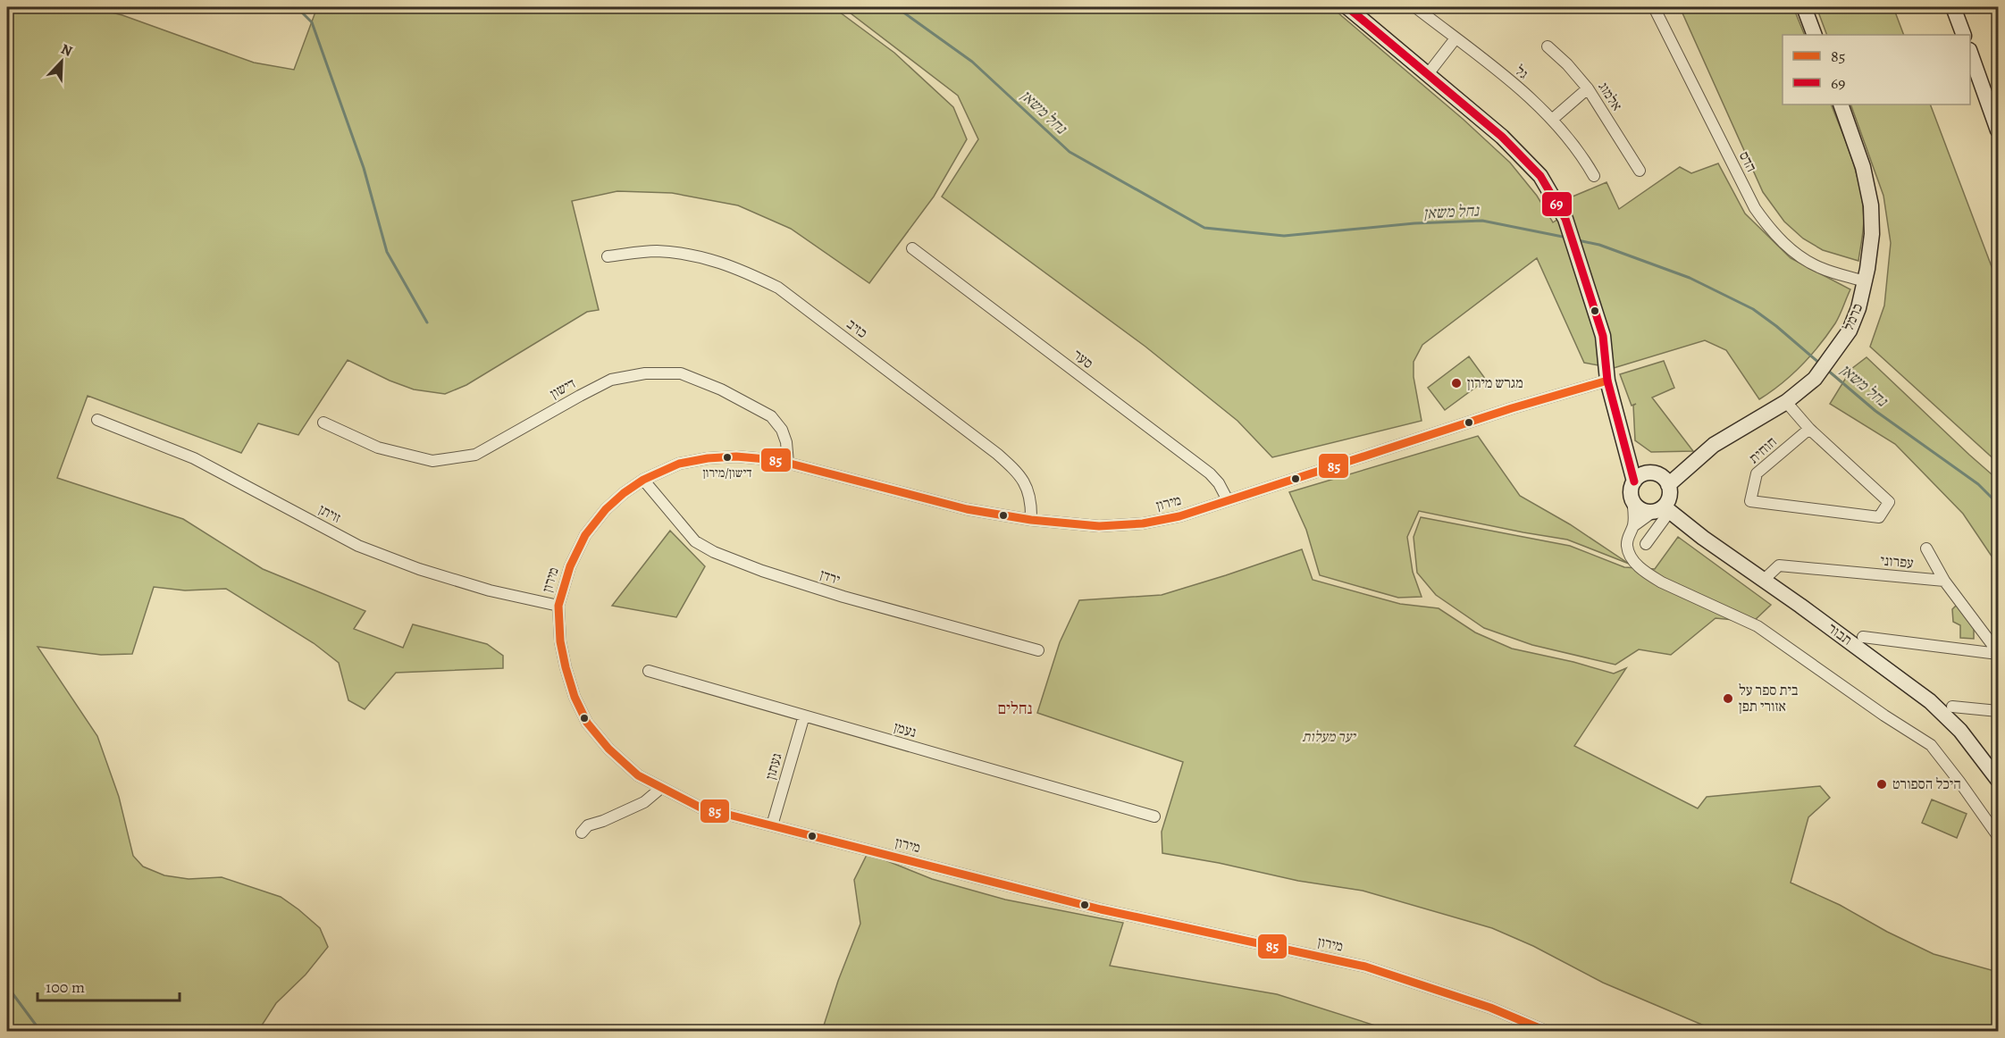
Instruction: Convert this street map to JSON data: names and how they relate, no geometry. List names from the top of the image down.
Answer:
{
  "streets": {
    "street": [
      "גל",
      "אלמוג",
      "הדס",
      "כרמל",
      "כזיב",
      "סער",
      "דישון",
      "חוחית",
      "מירון",
      "זויתן",
      "עפרוני",
      "ירדן",
      "תבור",
      "נעמן",
      "געתון"
    ]
  },
  "crossings": [
    ["הדס", "כרמל"],
    ["כרמל", "תבור"],
    ["כזיב", "מירון"],
    ["סער", "מירון"],
    ["דישון", "מירון"],
    ["מירון", "זויתן"],
    ["מירון", "ירדן"],
    ["מירון", "געתון"],
    ["עפרוני", "תבור"],
    ["נעמן", "געתון"]
  ],
  "districts": ["נחלים"],
  "water": ["נחל משאן"],
  "parks": ["יער מעלות"],
  "places": [
    "מגרש מירון",
    "דישון/מירון",
    "בית ספר על אזורי תפן",
    "היכל הספורט"
  ],
  "lines": ["transit line 69", "transit line 85"],
  "legend": ["85", "69"],
  "scale_bar": "100 m",
  "north": "top right"
}
